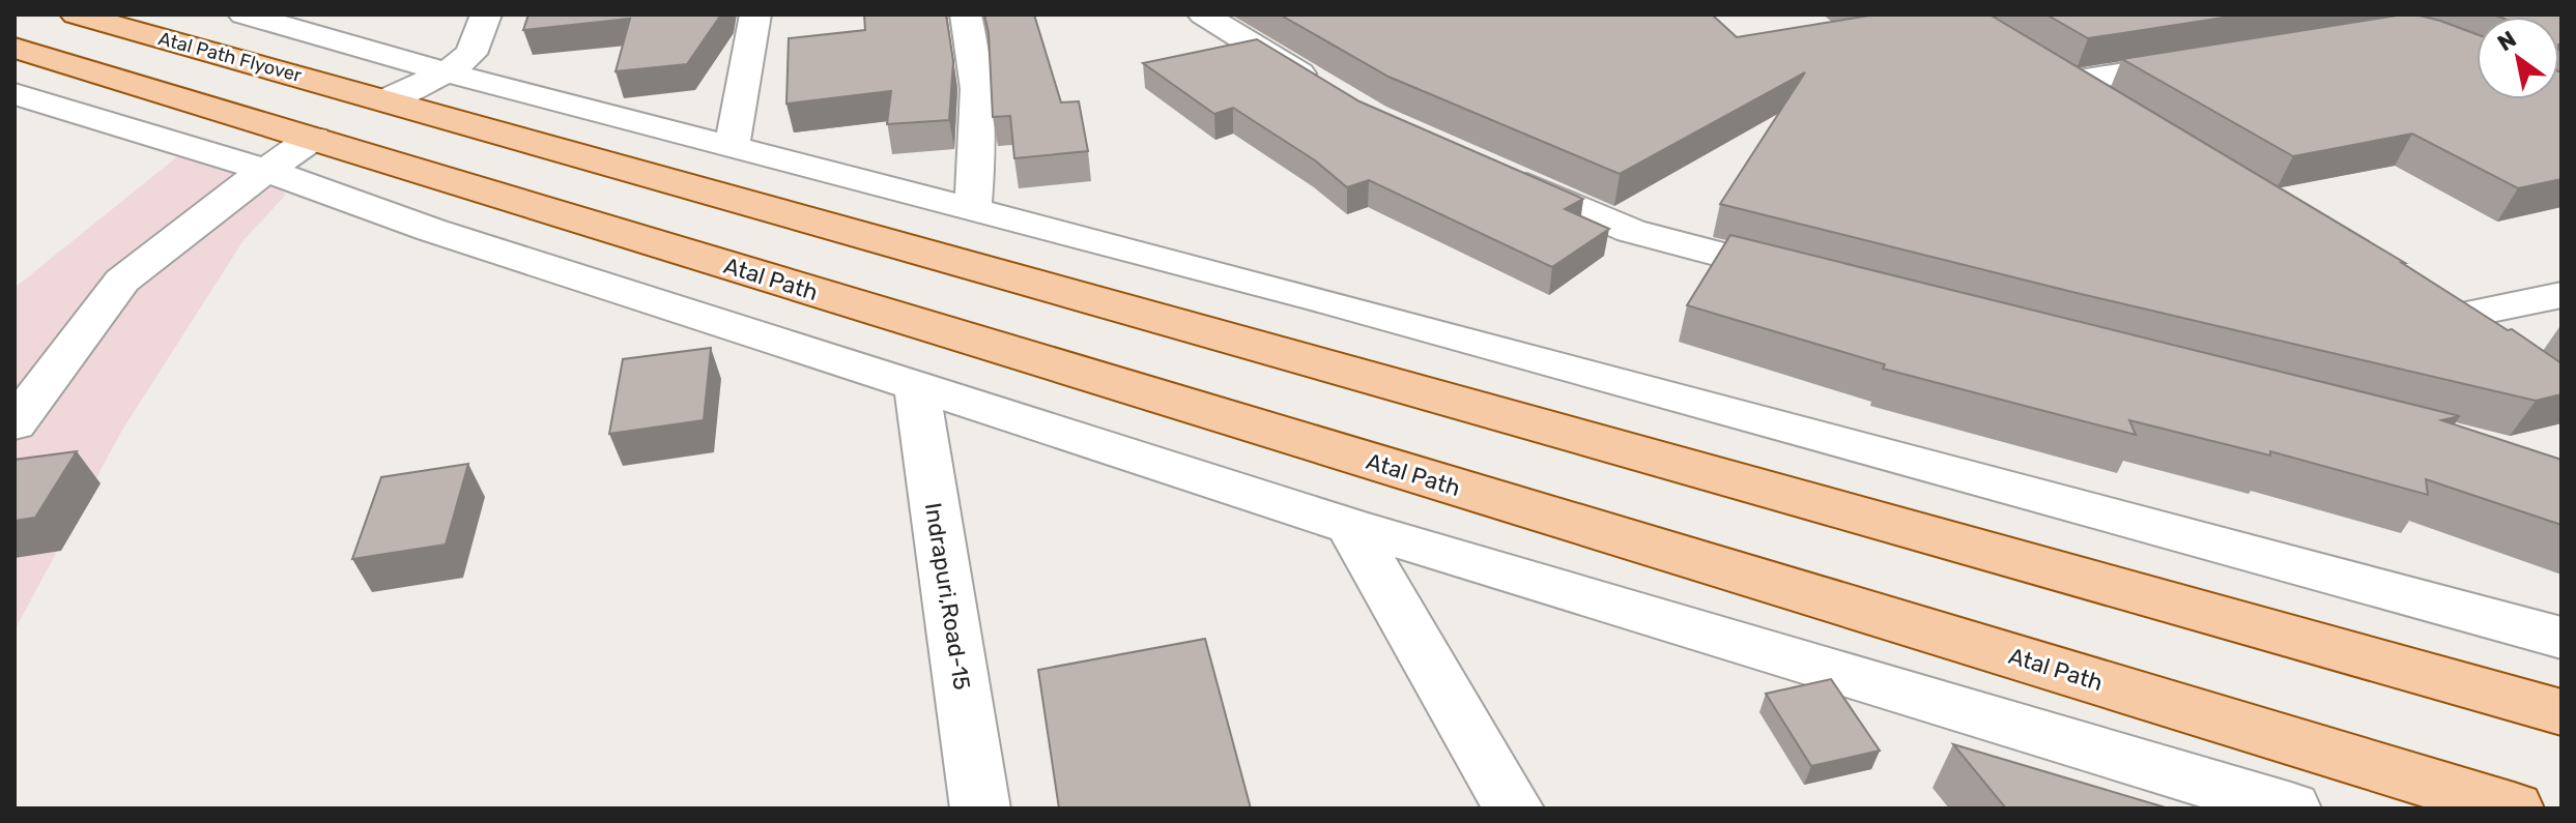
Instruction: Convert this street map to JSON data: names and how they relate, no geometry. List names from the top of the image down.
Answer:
{
  "streets": {
    "main road": ["Atal Path Flyover", "Atal Path"],
    "street": ["Indrapuri,Road-15"]
  },
  "north": "top left"
}
